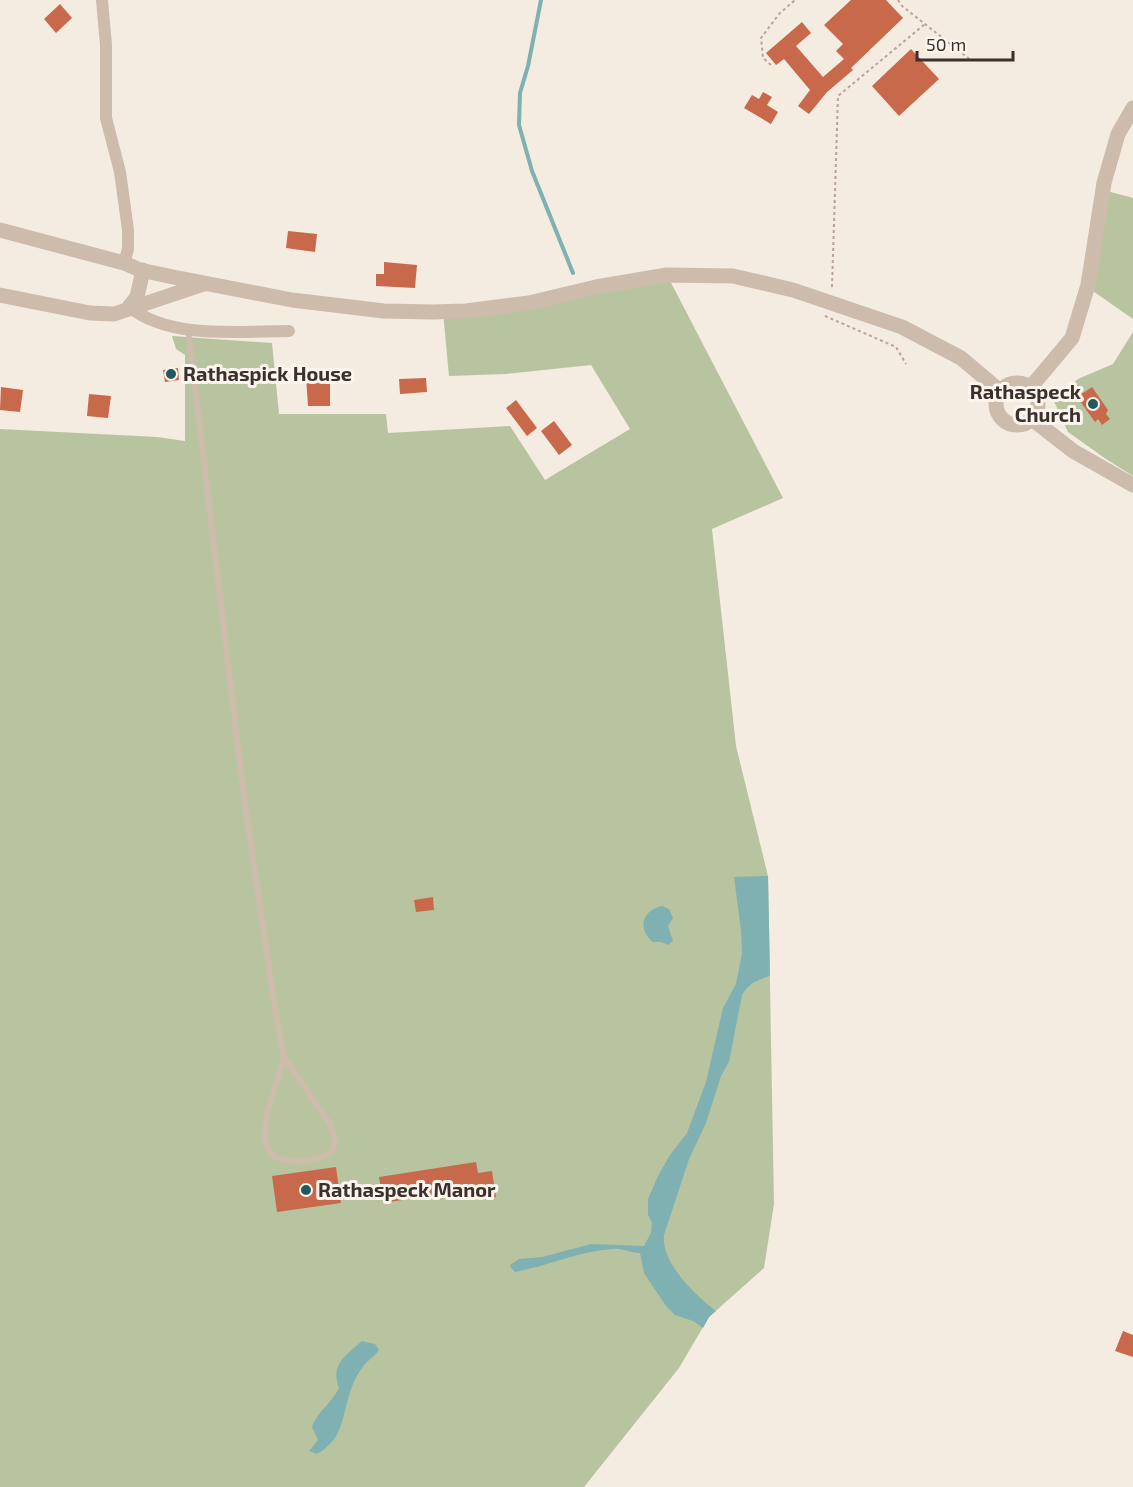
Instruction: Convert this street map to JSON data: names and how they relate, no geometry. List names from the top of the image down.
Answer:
{
  "places": ["Rathaspick House", "Rathaspeck Church", "Rathaspeck Manor"],
  "scale_bar": "50 m"
}
